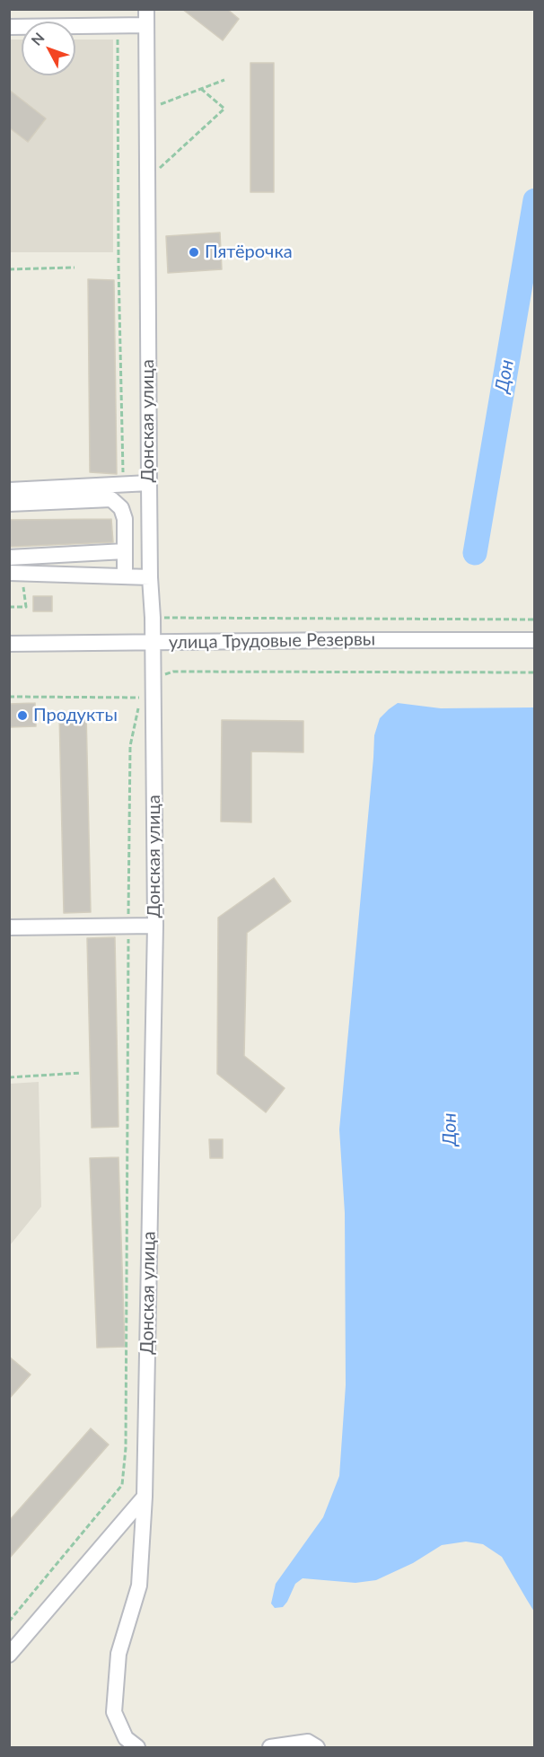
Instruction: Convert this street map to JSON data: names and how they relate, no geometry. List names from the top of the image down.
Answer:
{
  "streets": {
    "street": ["Донская улица", "улица Трудовые Резервы"]
  },
  "crossings": [
    ["Донская улица", "улица Трудовые Резервы"]
  ],
  "water": ["Дон"],
  "places": ["Пятёрочка", "Продукты"],
  "north": "top left"
}
